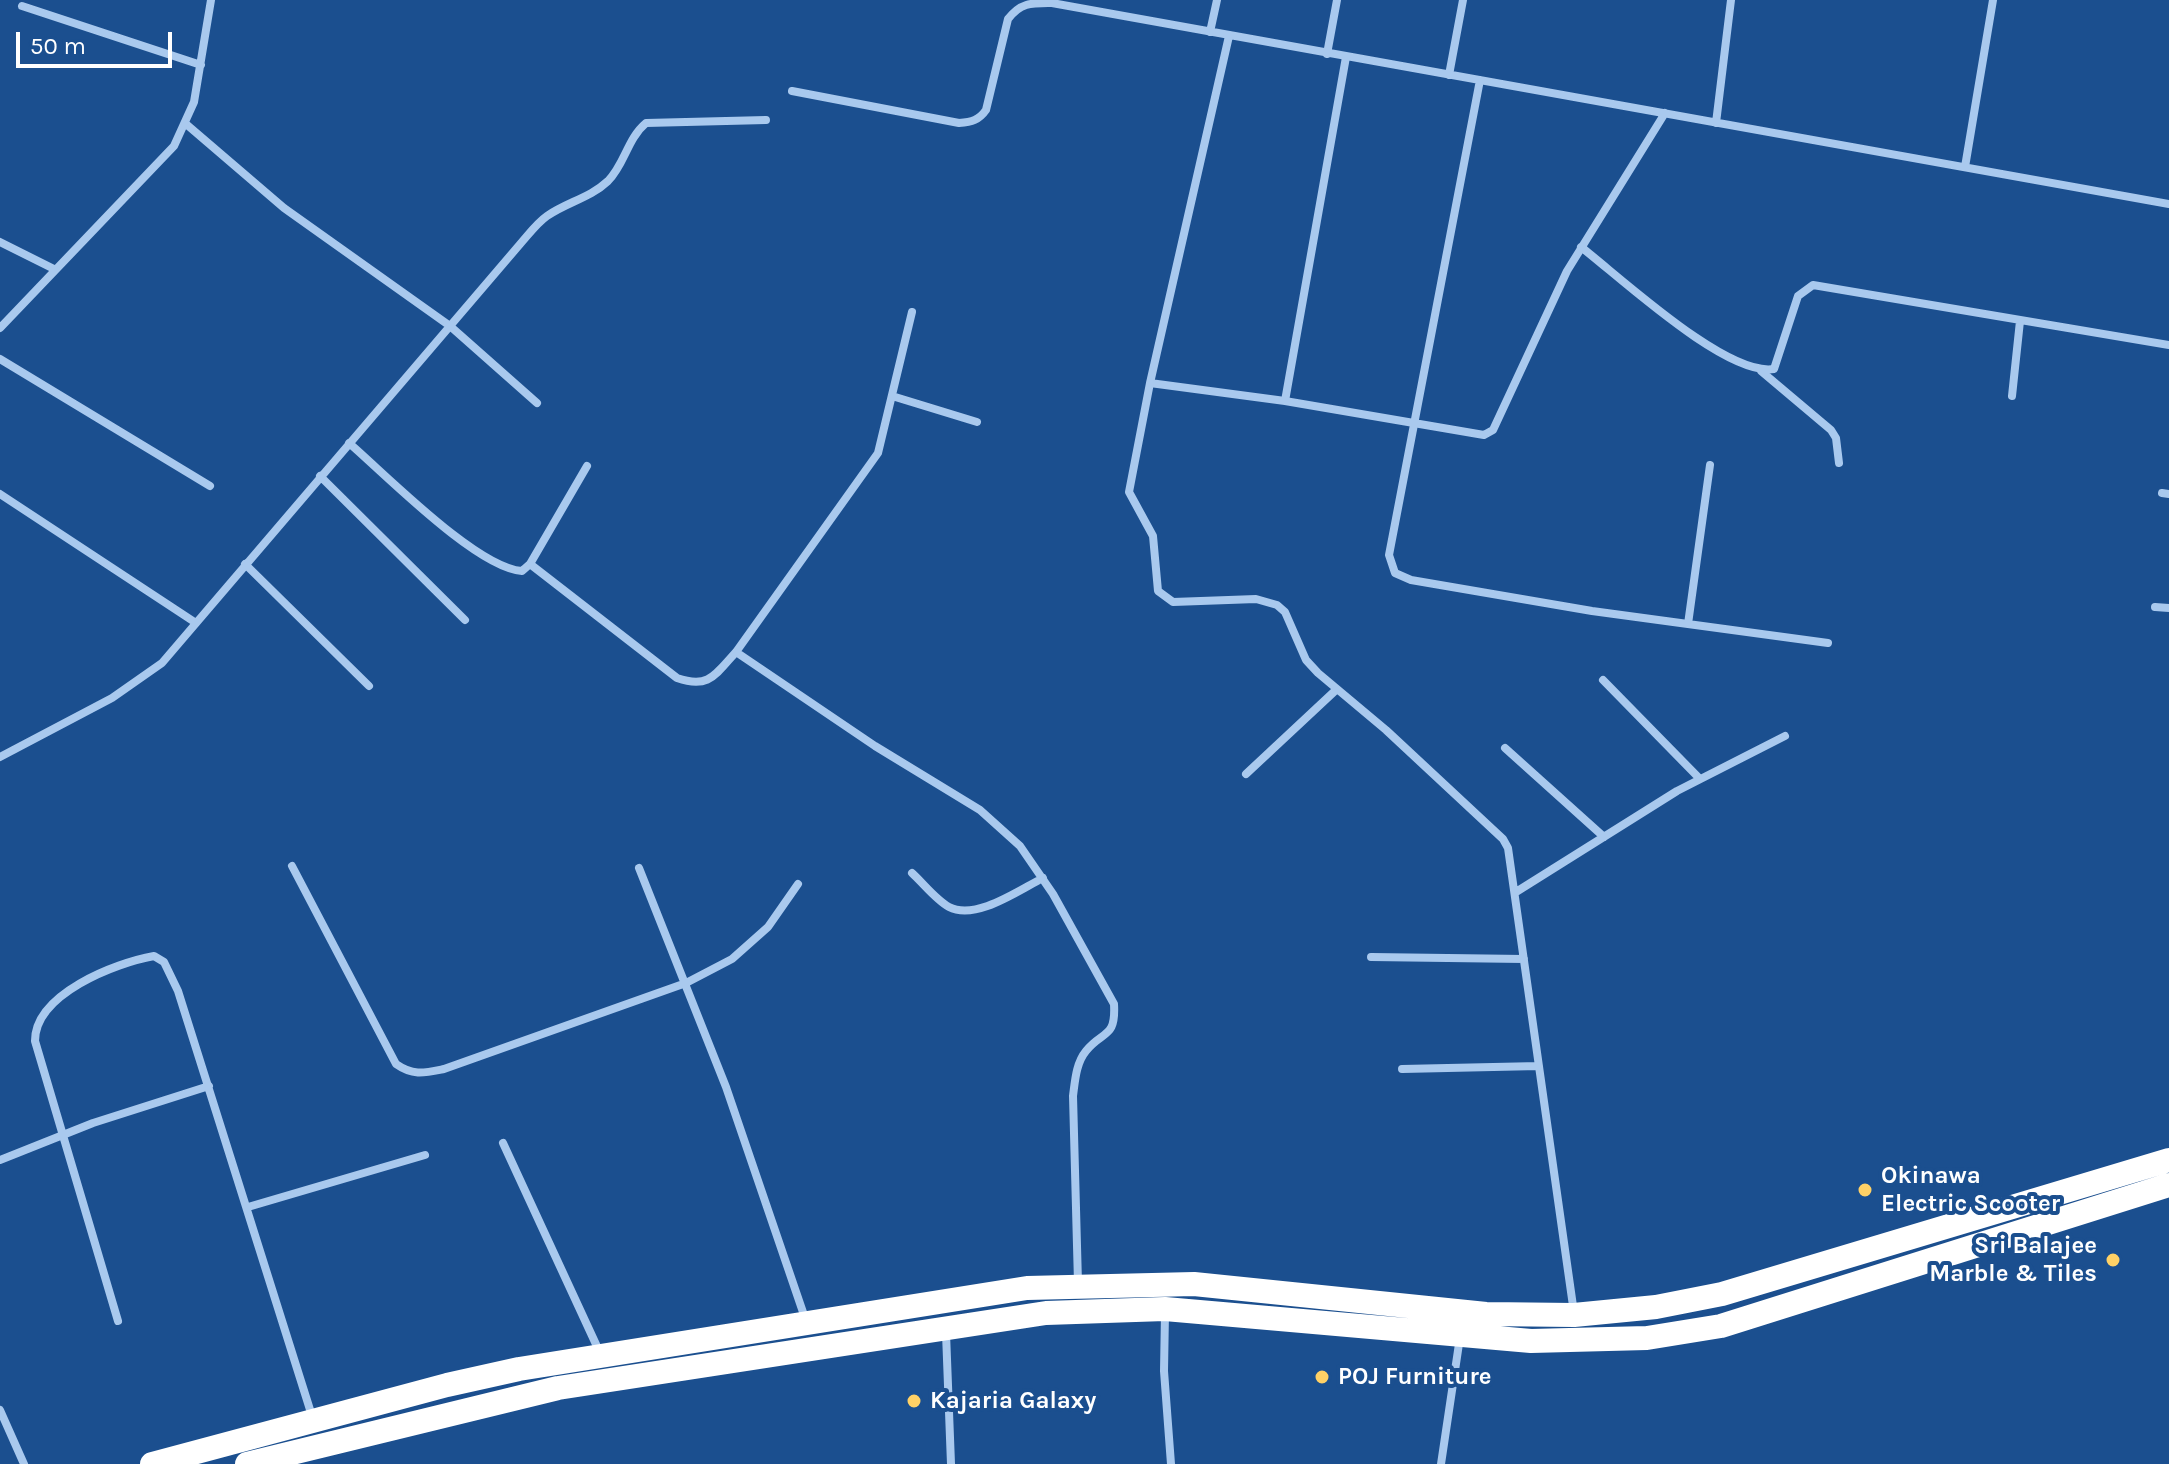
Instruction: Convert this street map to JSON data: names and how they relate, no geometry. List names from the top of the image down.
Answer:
{
  "places": [
    "Okinawa Electric Scooter",
    "Sri Balajee Marble & Tiles",
    "POJ Furniture",
    "Kajaria Galaxy"
  ],
  "scale_bar": "50 m"
}
